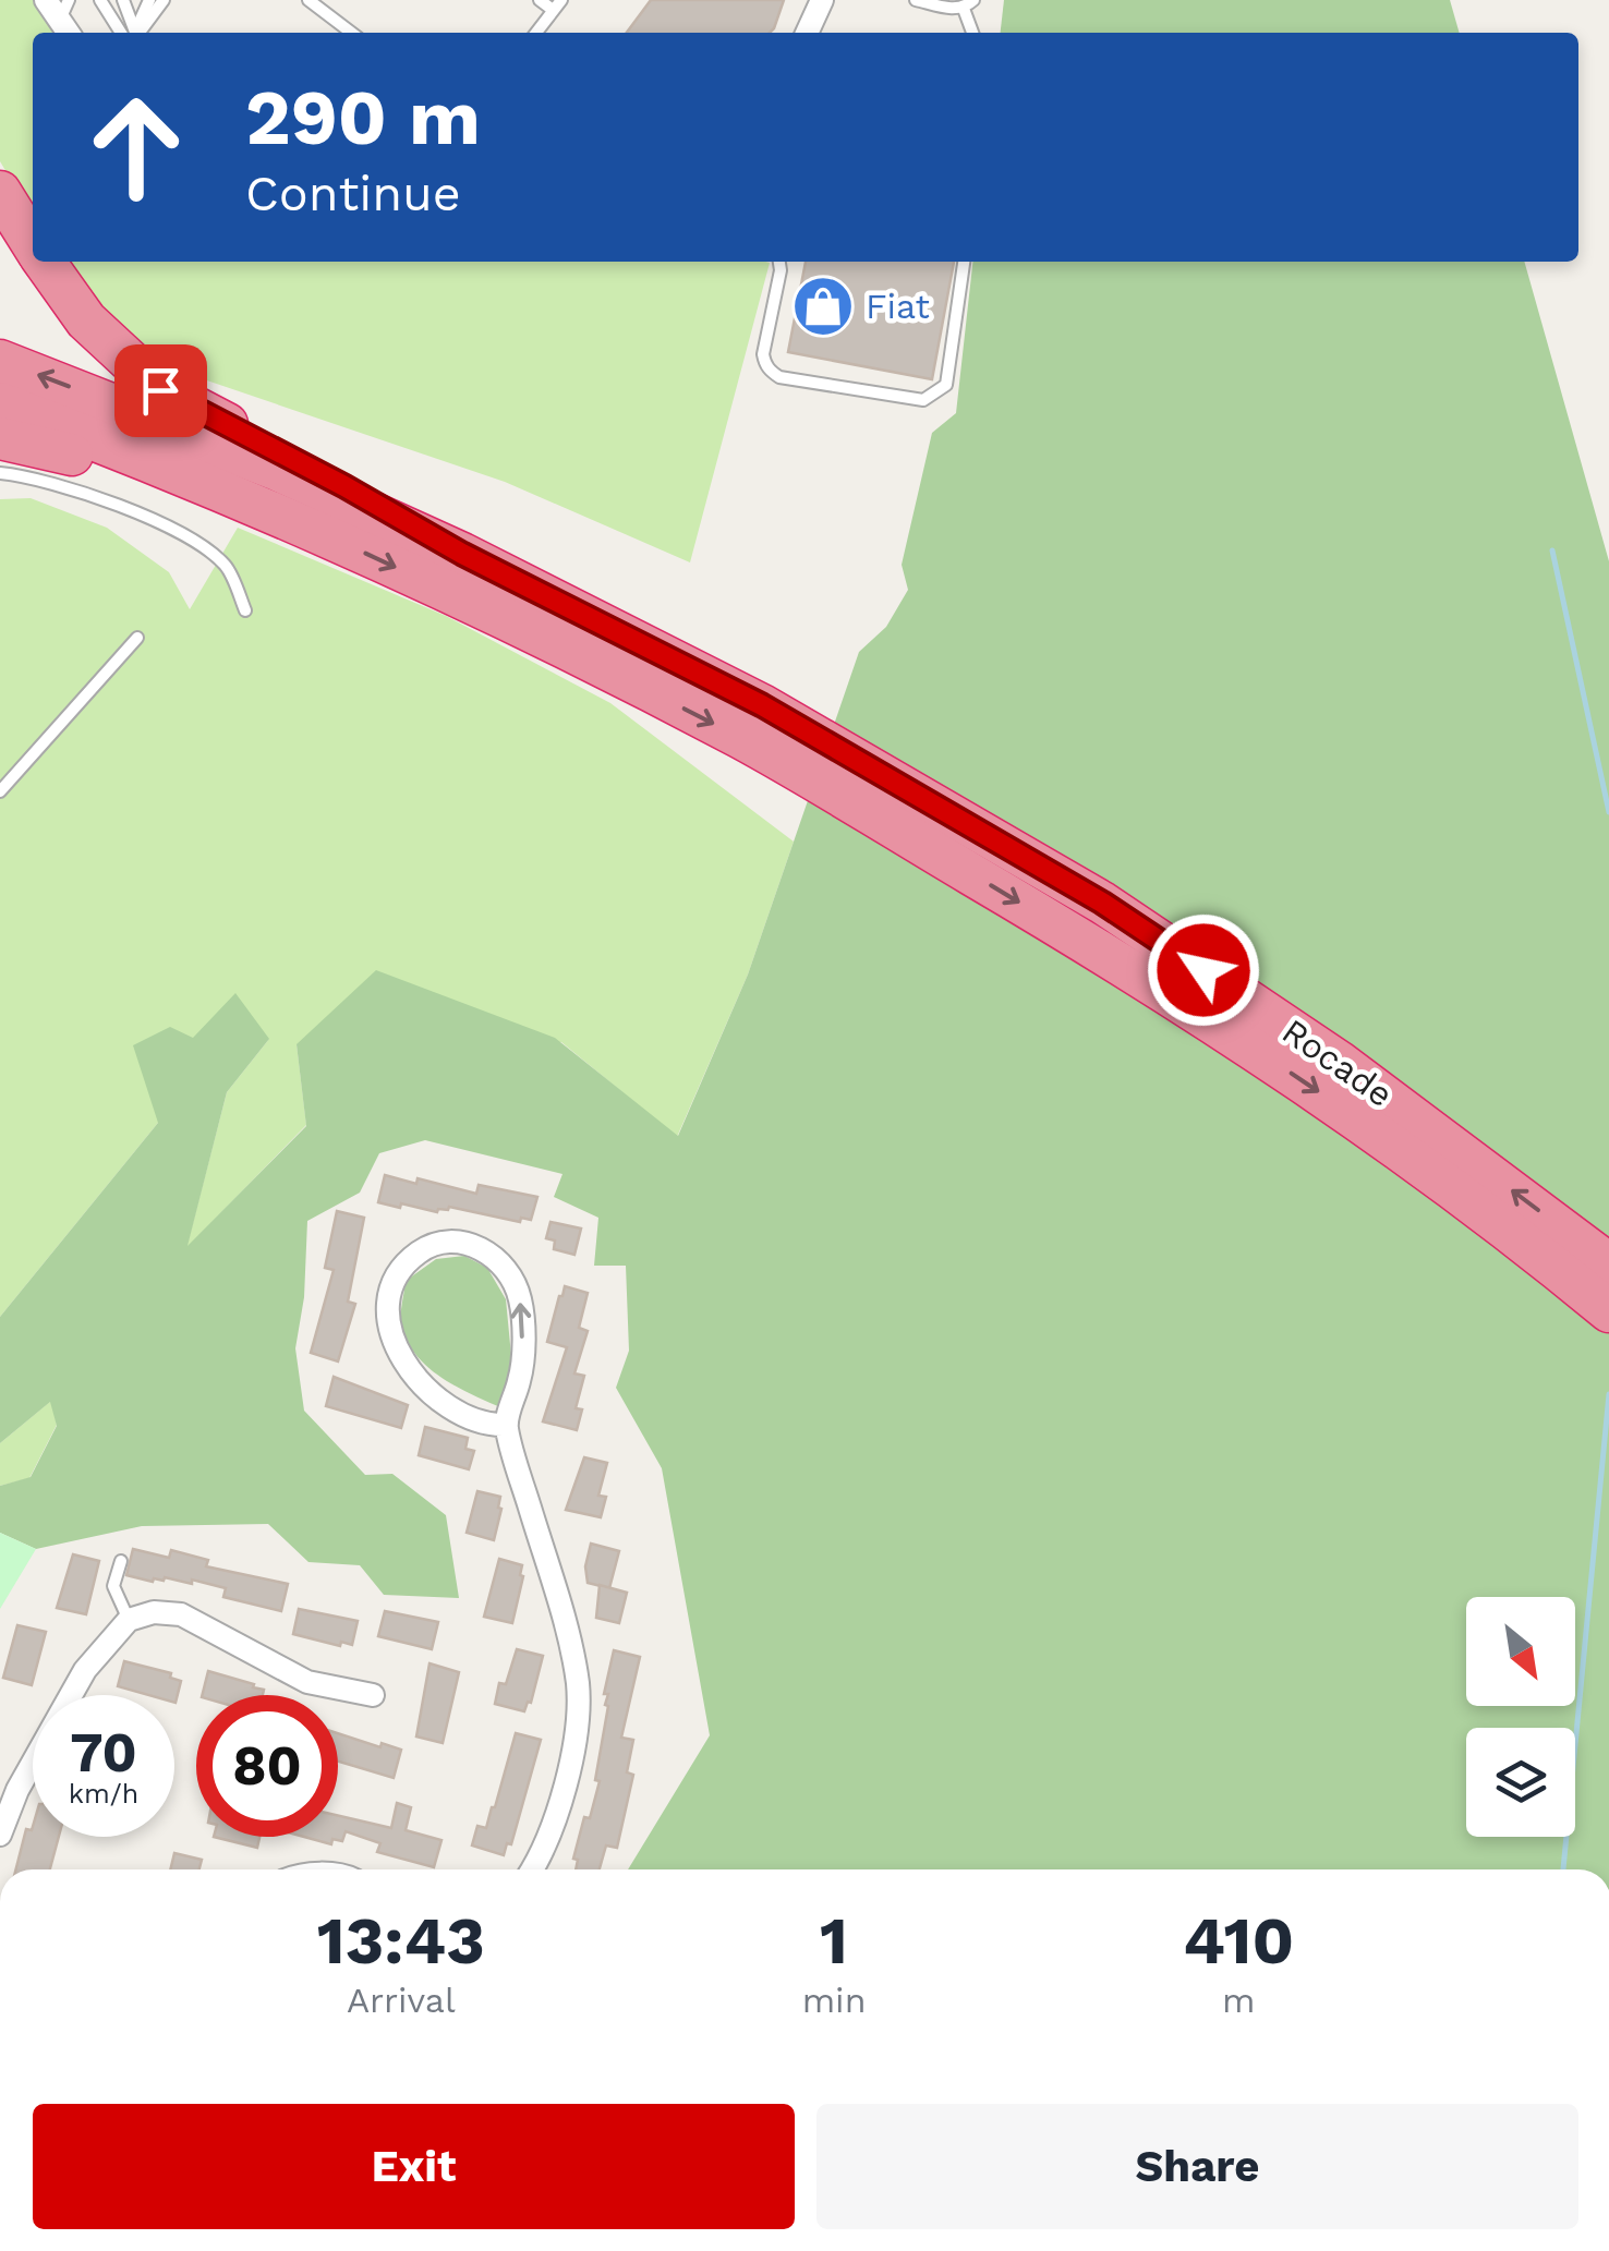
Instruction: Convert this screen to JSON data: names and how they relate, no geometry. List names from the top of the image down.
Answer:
{
  "streets": {
    "highway": ["Rocade"]
  },
  "places": {
    "shop": ["Fiat"]
  },
  "north": "bottom right",
  "page": {
    "turn": ["290 m", "Continue"],
    "speed": "70 km/h",
    "limit": "80",
    "eta": [
      "13:43",
      "Arrival",
      "1",
      "min",
      "410",
      "m"
    ],
    "buttons": ["Exit", "Share"]
  }
}
